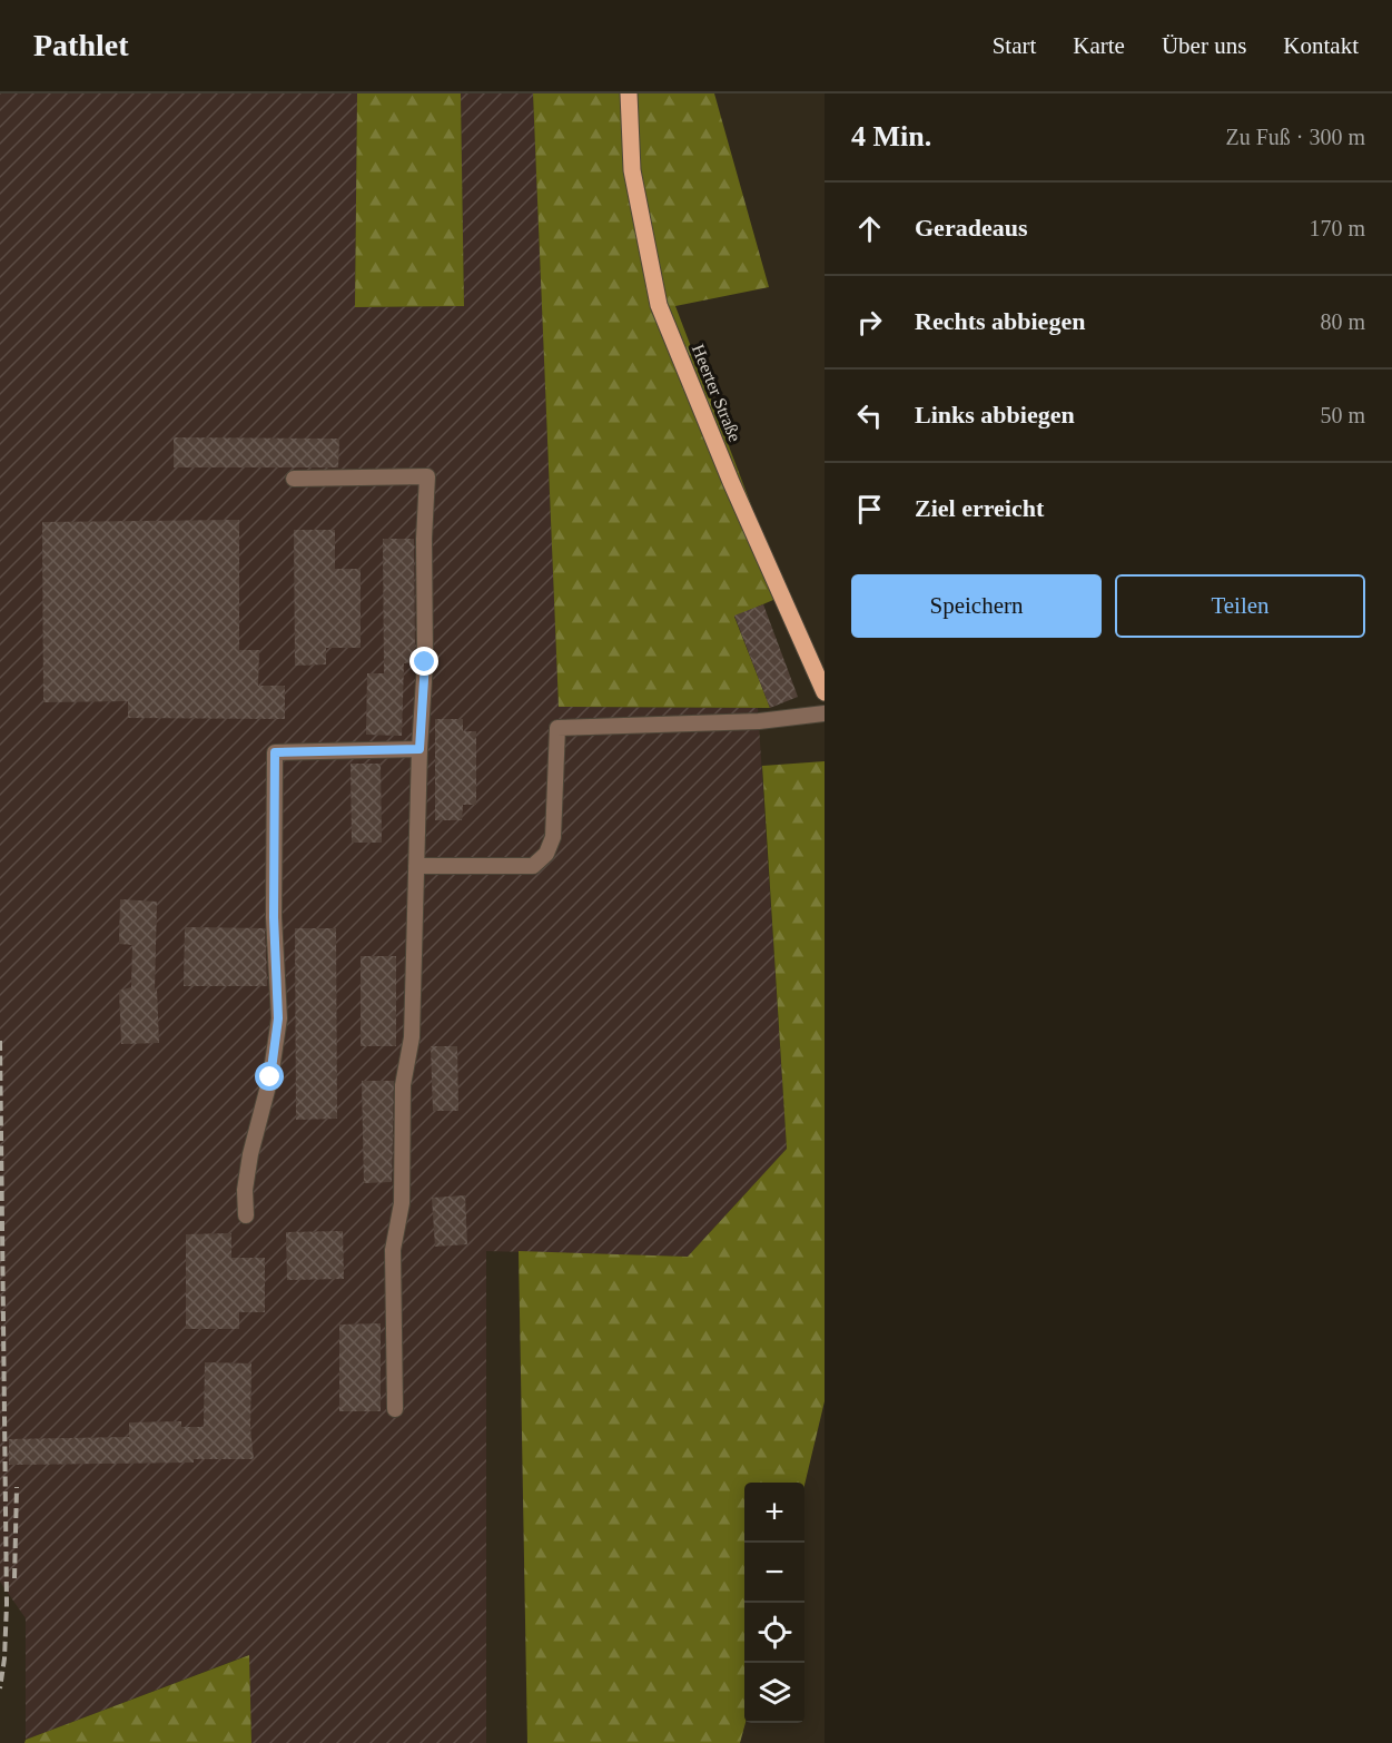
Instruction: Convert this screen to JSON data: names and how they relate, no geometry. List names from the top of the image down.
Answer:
{
  "streets": {
    "main road": ["Heerter Straße"]
  },
  "page": {
    "header": "Pathlet",
    "nav": [
      "Start",
      "Karte",
      "Über uns",
      "Kontakt"
    ],
    "heading": ["4 Min.", "Zu Fuß · 300 m"],
    "list": [
      ["Geradeaus", "170 m"],
      ["Rechts abbiegen", "80 m"],
      ["Links abbiegen", "50 m"],
      "Ziel erreicht"
    ],
    "buttons": ["Speichern", "Teilen"],
    "map_buttons": ["+", "−"]
  }
}
